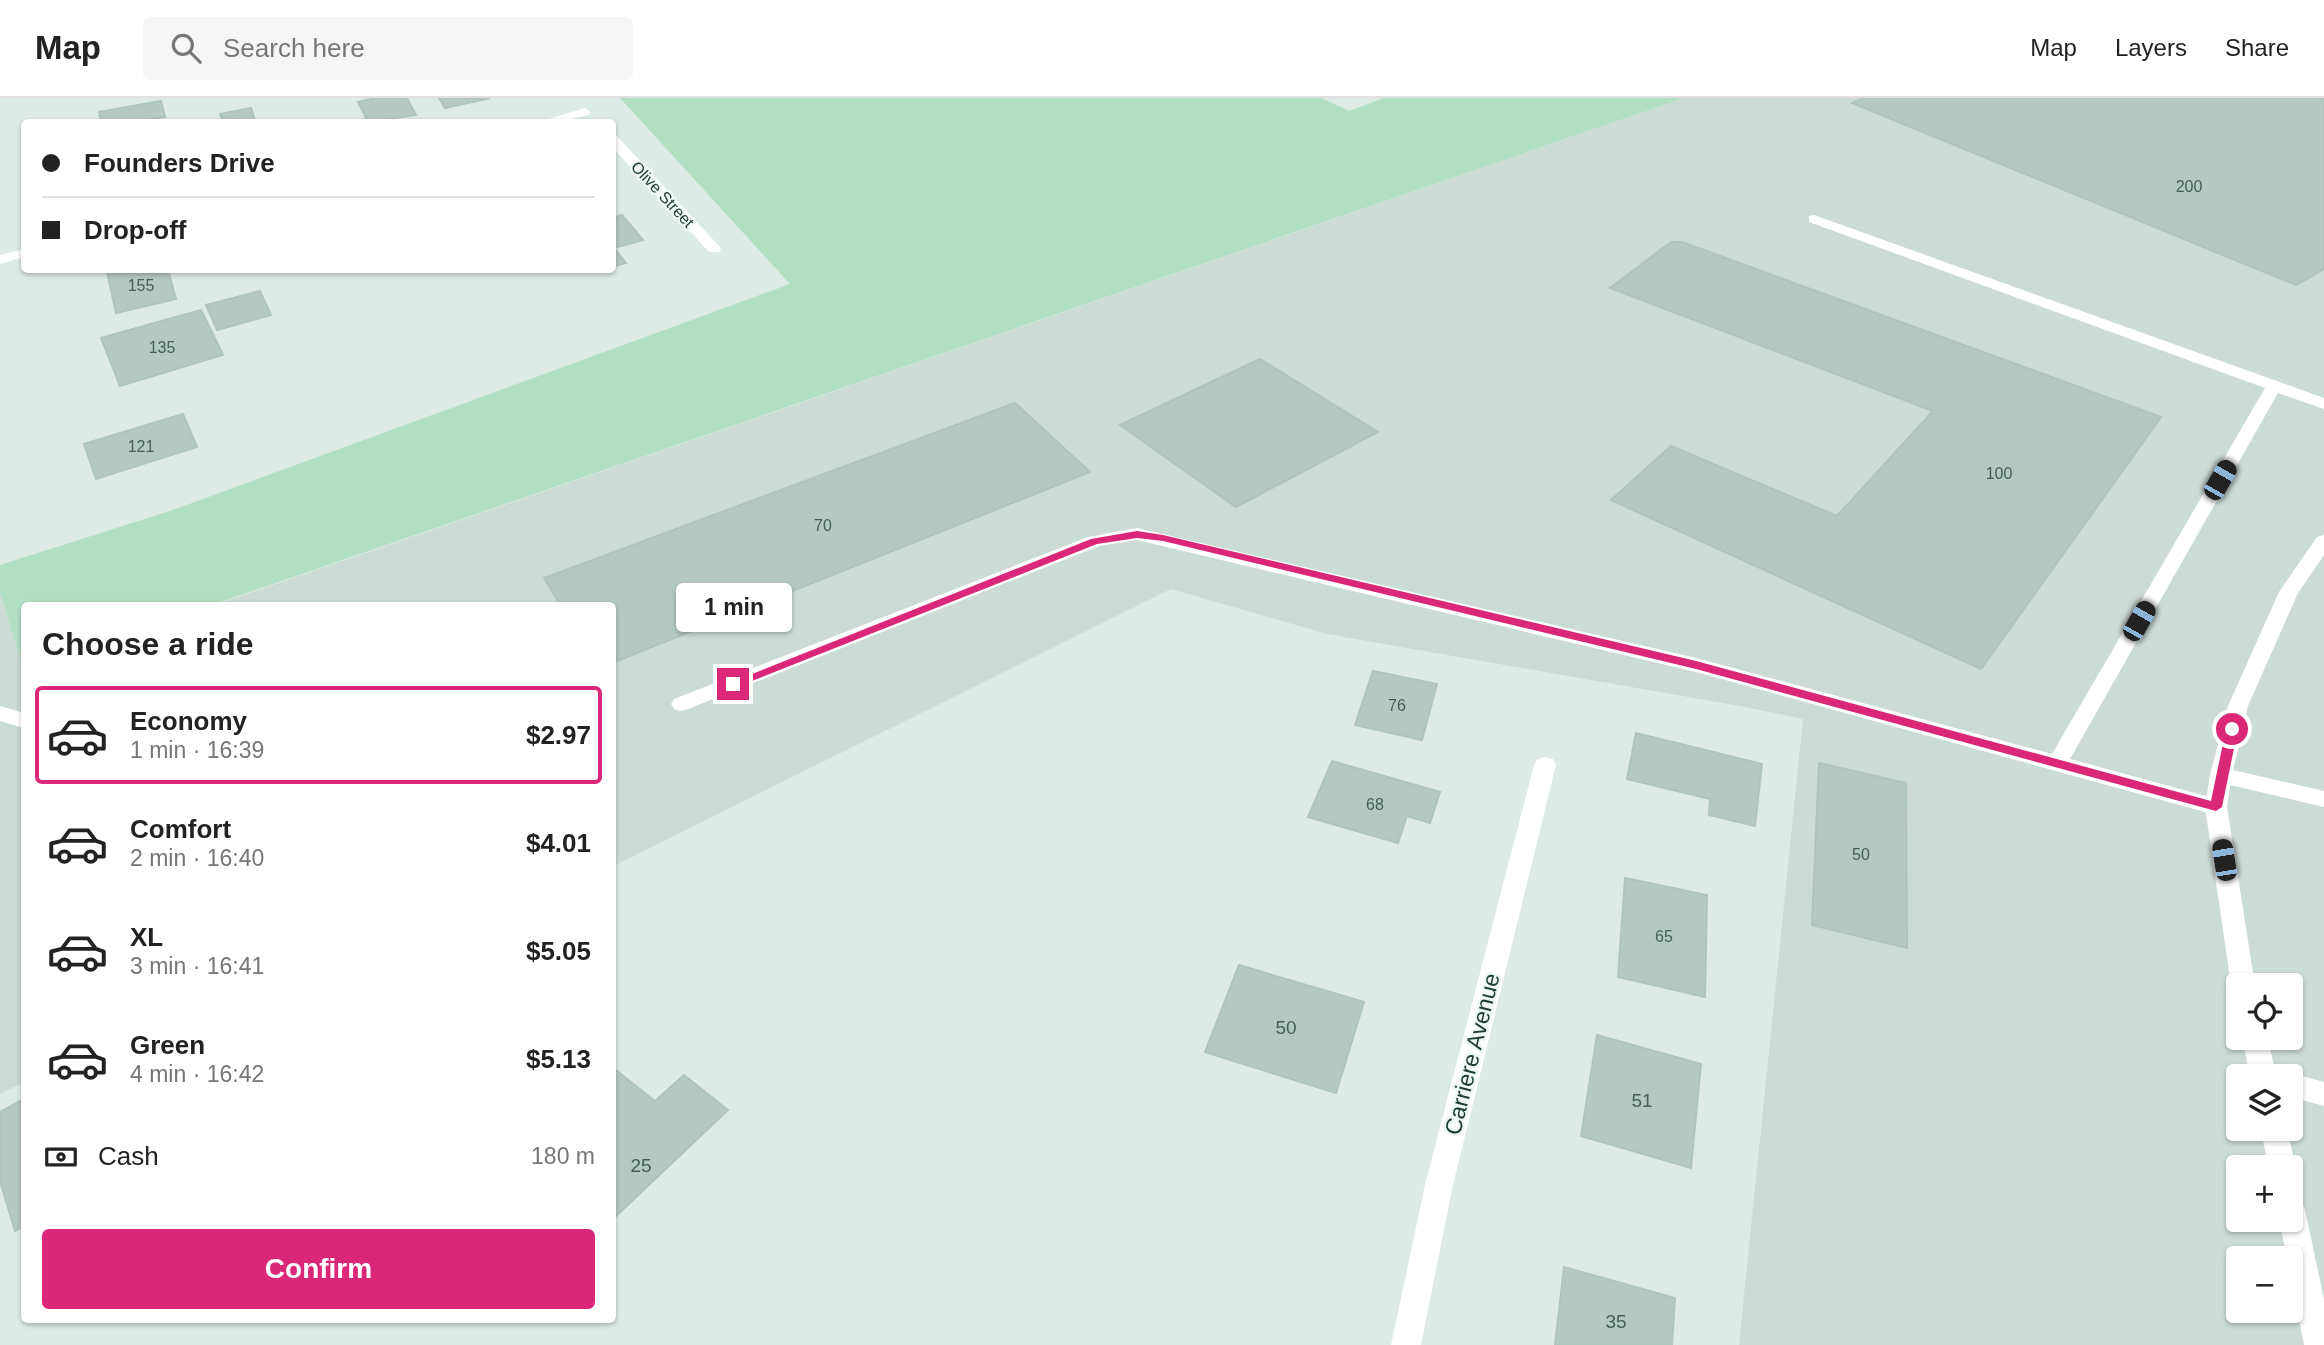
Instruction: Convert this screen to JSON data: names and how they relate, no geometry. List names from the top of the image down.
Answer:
{
  "streets": {
    "street": ["Olive Street", "Carriere Avenue"]
  },
  "house_numbers": [
    "200",
    "155",
    "135",
    "121",
    "100",
    "70",
    "76",
    "68",
    "50",
    "65",
    "50",
    "51",
    "25",
    "35"
  ],
  "page": {
    "header": "Map",
    "search": "Search here",
    "nav": ["Map", "Layers", "Share"],
    "banner": ["Founders Drive", "Drop-off"],
    "bubble": "1 min",
    "heading": "Choose a ride",
    "list": [
      {
        "name": "Economy",
        "note": "1 min · 16:39",
        "value": "$2.97"
      },
      {
        "name": "Comfort",
        "note": "2 min · 16:40",
        "value": "$4.01"
      },
      {
        "name": "XL",
        "note": "3 min · 16:41",
        "value": "$5.05"
      },
      {
        "name": "Green",
        "note": "4 min · 16:42",
        "value": "$5.13"
      }
    ],
    "map_buttons": ["+", "−"],
    "pay": ["Cash", "180 m"],
    "buttons": "Confirm"
  }
}
